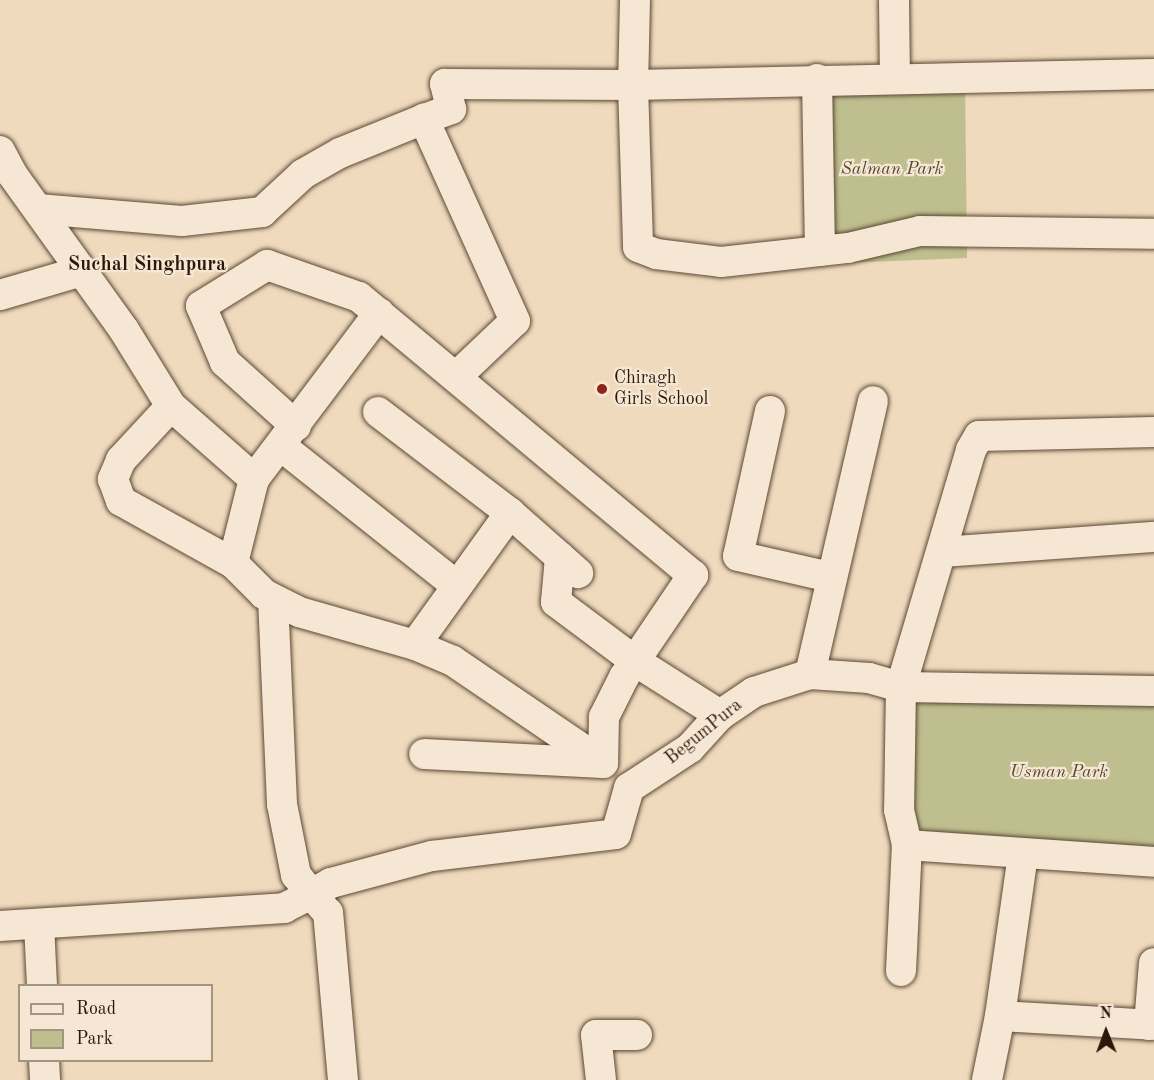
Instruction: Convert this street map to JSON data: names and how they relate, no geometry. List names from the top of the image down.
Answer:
{
  "streets": {
    "street": ["BegumPura"]
  },
  "districts": ["Suchal Singhpura"],
  "parks": ["Salman Park", "Usman Park"],
  "places": ["Chiragh Girls School"],
  "legend": ["Road", "Park"],
  "north": "top"
}
